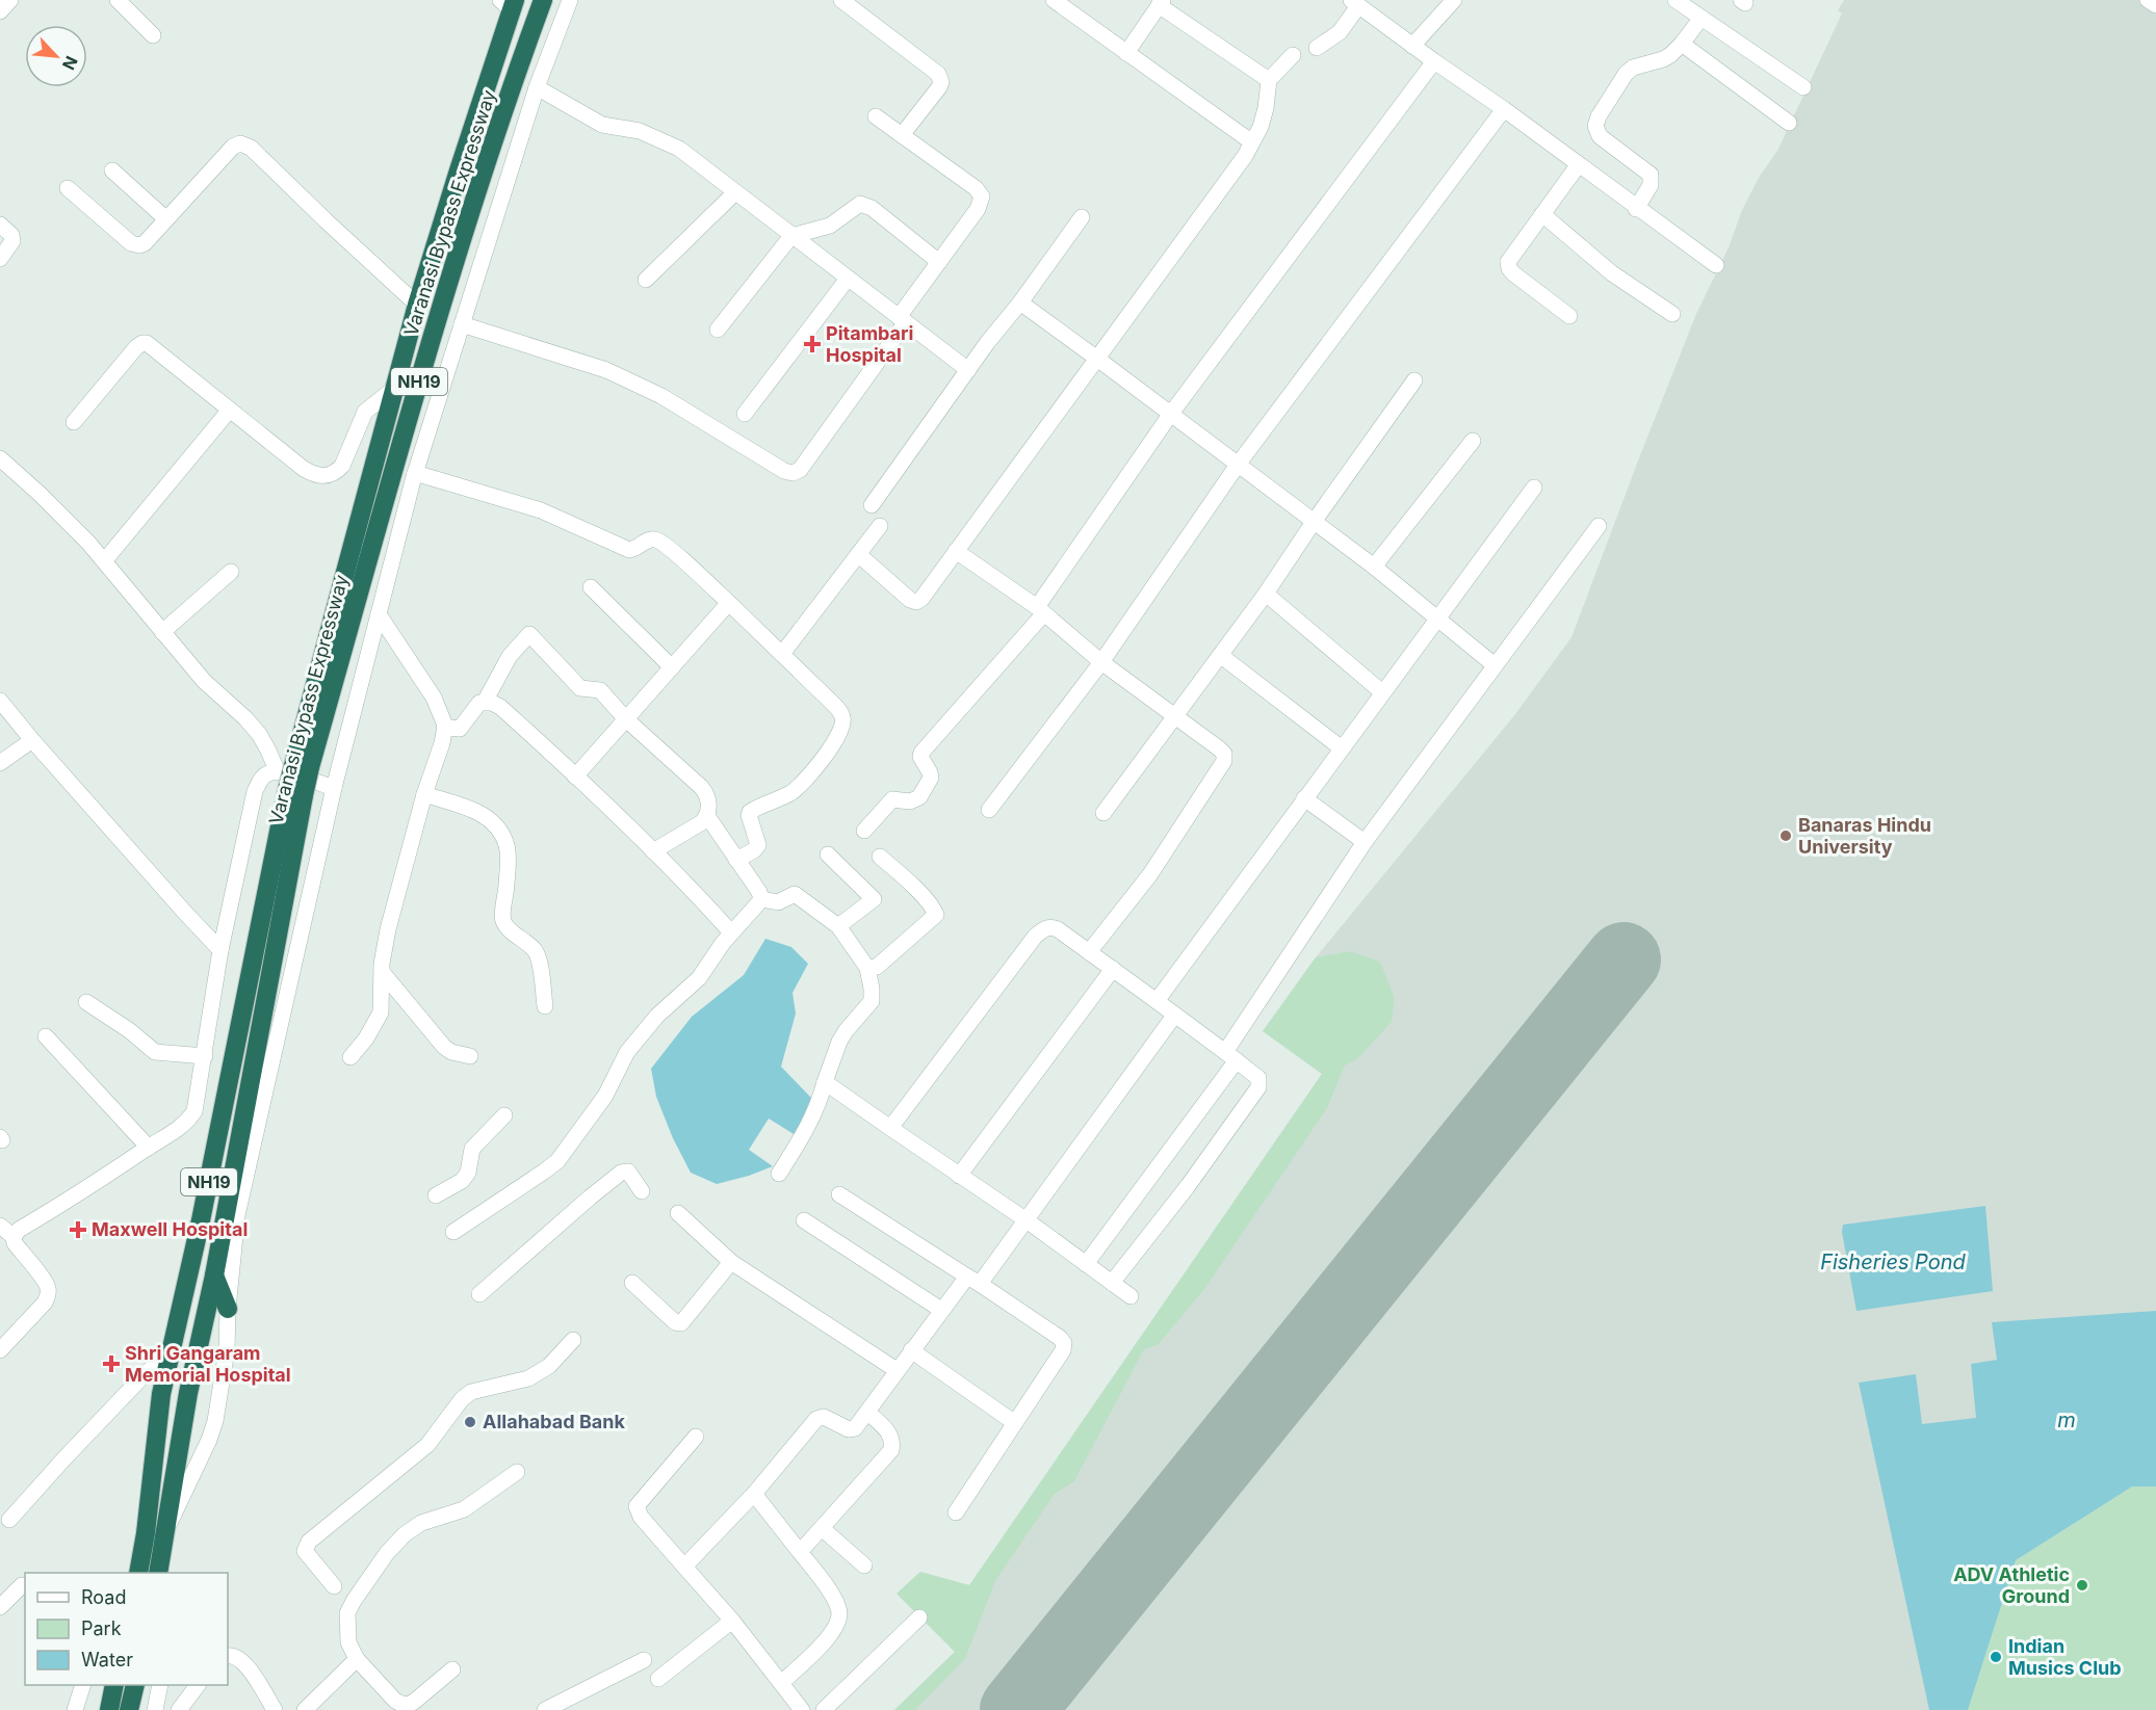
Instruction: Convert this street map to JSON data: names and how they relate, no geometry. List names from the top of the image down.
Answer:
{
  "streets": {
    "highway": ["Varanasi Bypass Expressway", "NH19"]
  },
  "water": ["Fisheries Pond", "m"],
  "places": {
    "health": ["Pitambari Hospital", "Maxwell Hospital", "Shri Gangaram Memorial Hospital"],
    "other": [
      "Banaras Hindu University",
      "Allahabad Bank",
      "ADV Athletic Ground",
      "Indian Musics Club"
    ]
  },
  "legend": ["Road", "Park", "Water"],
  "north": "bottom right"
}
